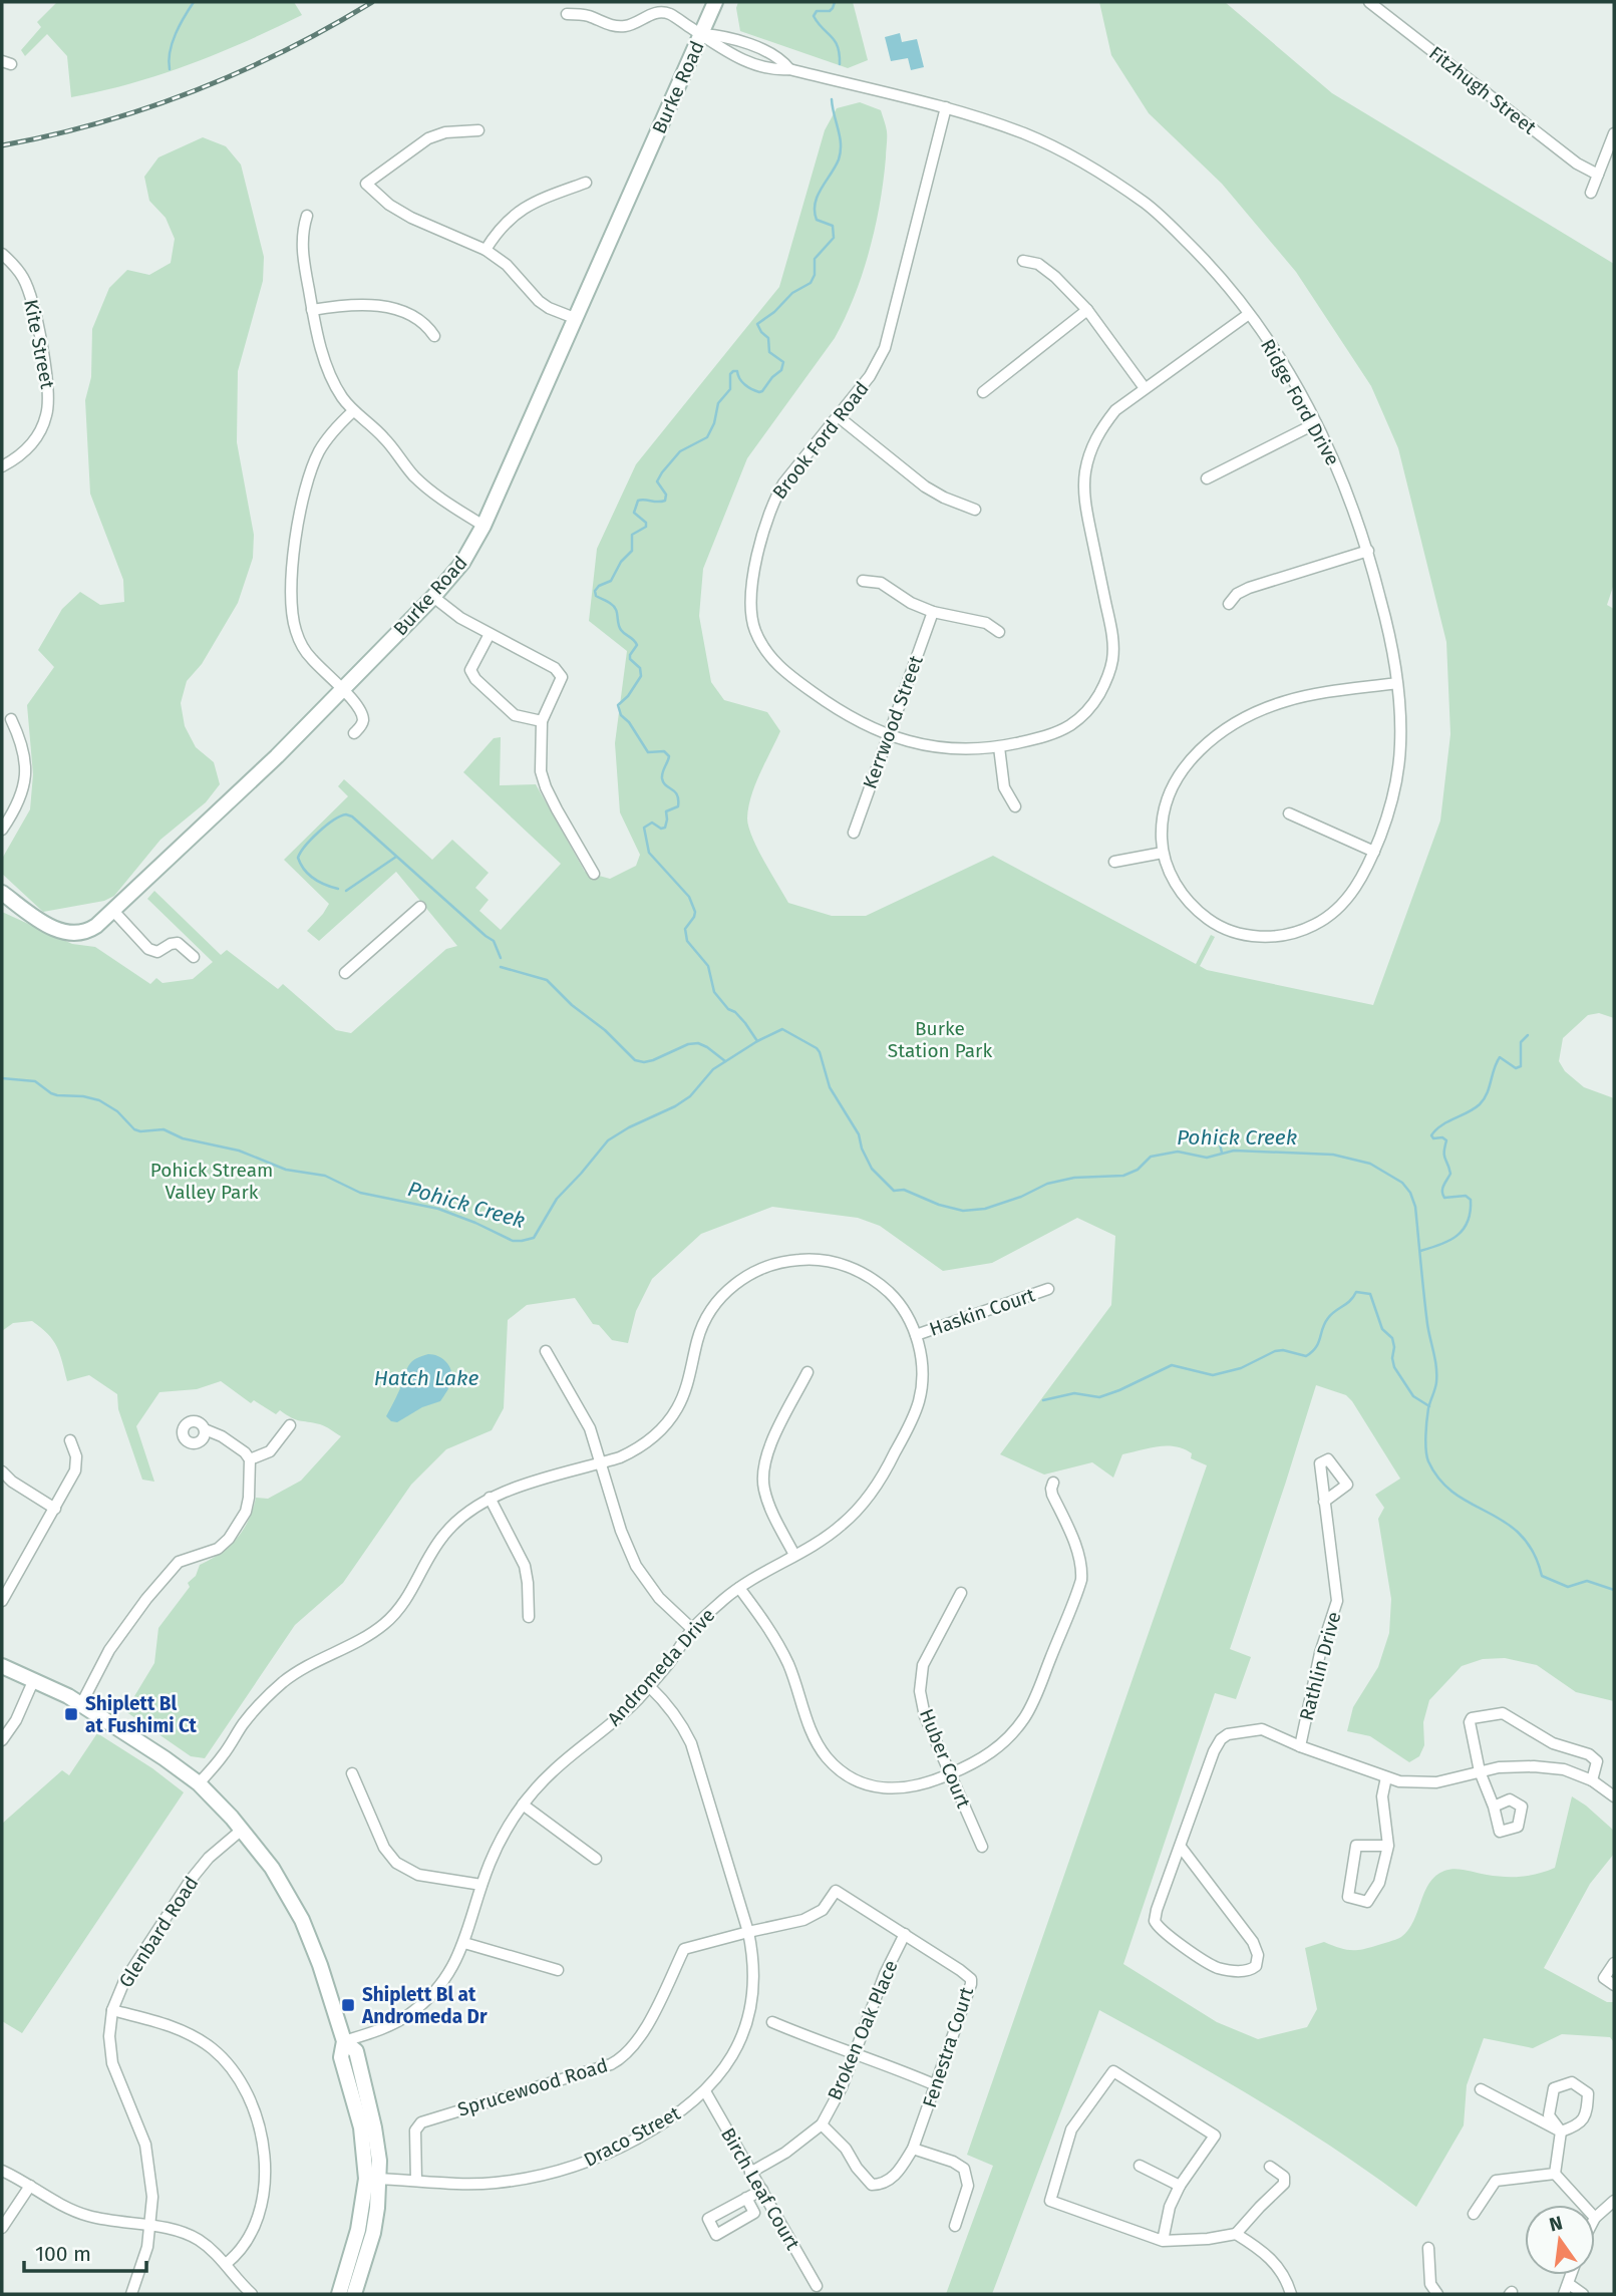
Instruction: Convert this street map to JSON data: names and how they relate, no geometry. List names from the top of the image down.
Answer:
{
  "streets": {
    "street": [
      "Burke Road",
      "Fitzhugh Street",
      "Kite Street",
      "Ridge Ford Drive",
      "Brook Ford Road",
      "Kerrwood Street",
      "Haskin Court",
      "Rathlin Drive",
      "Andromeda Drive",
      "Huber Court",
      "Glenbard Road",
      "Broken Oak Place",
      "Fenestra Court",
      "Sprucewood Road",
      "Draco Street",
      "Birch Leaf Court"
    ]
  },
  "crossings": [
    ["Burke Road", "Ridge Ford Drive"],
    ["Ridge Ford Drive", "Brook Ford Road"],
    ["Brook Ford Road", "Kerrwood Street"],
    ["Haskin Court", "Andromeda Drive"],
    ["Andromeda Drive", "Draco Street"],
    ["Broken Oak Place", "Fenestra Court"],
    ["Broken Oak Place", "Birch Leaf Court"],
    ["Fenestra Court", "Sprucewood Road"],
    ["Sprucewood Road", "Draco Street"],
    ["Draco Street", "Birch Leaf Court"]
  ],
  "water": ["Pohick Creek", "Hatch Lake"],
  "parks": ["Burke Station Park", "Pohick Stream Valley Park"],
  "places": {
    "transit": ["Shiplett Bl at Fushimi Ct", "Shiplett Bl at Andromeda Dr"]
  },
  "scale_bar": "100 m",
  "north": "top"
}
